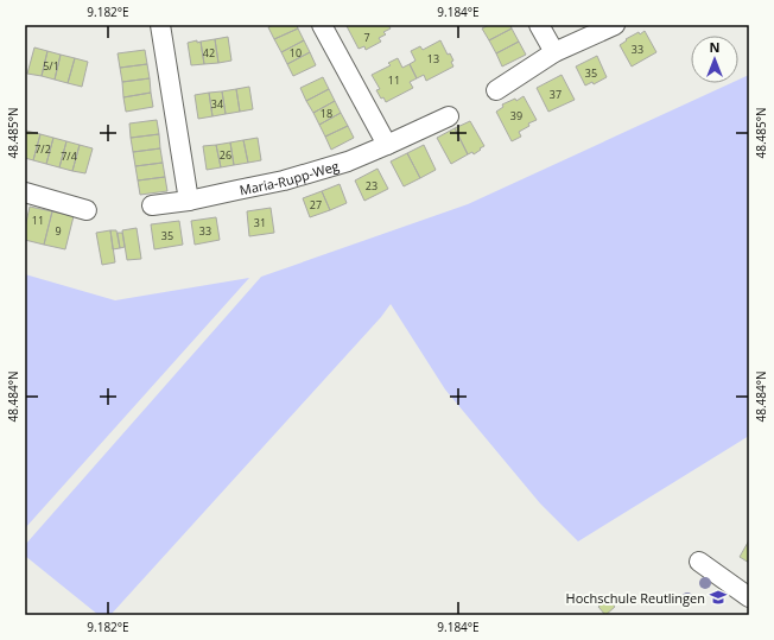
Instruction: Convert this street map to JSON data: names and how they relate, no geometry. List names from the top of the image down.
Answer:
{
  "streets": {
    "street": ["Maria-Rupp-Weg"]
  },
  "places": {
    "school or university": ["Hochschule Reutlingen"]
  },
  "house_numbers": [
    "7",
    "33",
    "42",
    "10",
    "13",
    "5/1",
    "35",
    "11",
    "37",
    "34",
    "18",
    "39",
    "7/2",
    "26",
    "7/4",
    "23",
    "27",
    "11",
    "31",
    "9",
    "33",
    "35"
  ],
  "north": "top",
  "coordinates": [
    "9.182°E",
    "9.184°E",
    "48.485°N",
    "48.484°N"
  ]
}
